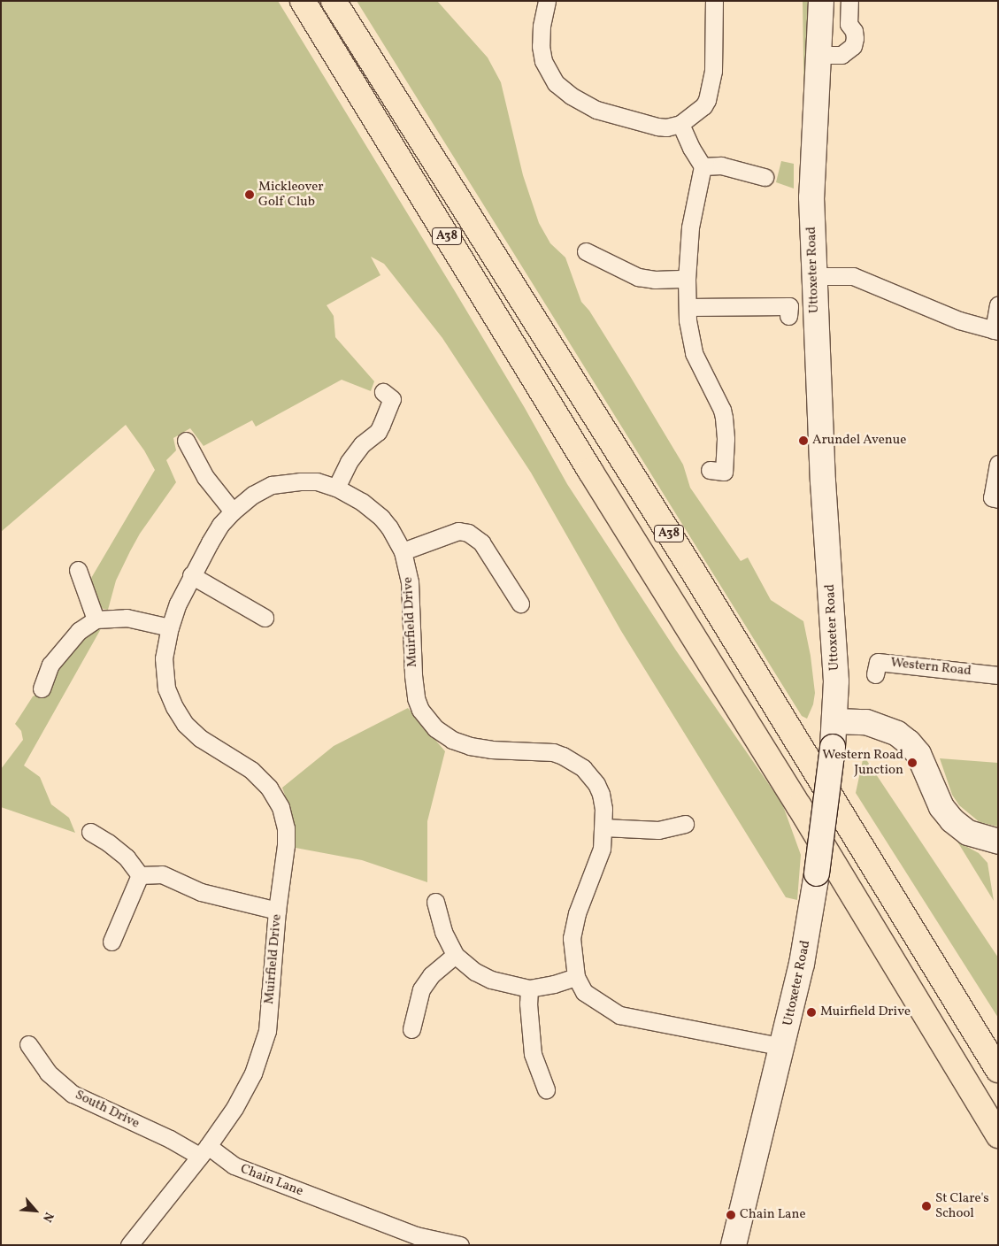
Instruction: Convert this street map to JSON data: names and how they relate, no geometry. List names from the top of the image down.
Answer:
{
  "streets": {
    "highway": ["A38"],
    "main road": ["Uttoxeter Road"],
    "street": [
      "Muirfield Drive",
      "Western Road",
      "South Drive",
      "Chain Lane"
    ]
  },
  "crossings": [
    ["Uttoxeter Road", "Muirfield Drive"],
    ["Muirfield Drive", "South Drive"],
    ["Muirfield Drive", "Chain Lane"],
    ["South Drive", "Chain Lane"]
  ],
  "places": [
    "Mickleover Golf Club",
    "Arundel Avenue",
    "Western Road Junction",
    "Muirfield Drive",
    "St Clare's School",
    "Chain Lane"
  ],
  "north": "bottom right"
}
